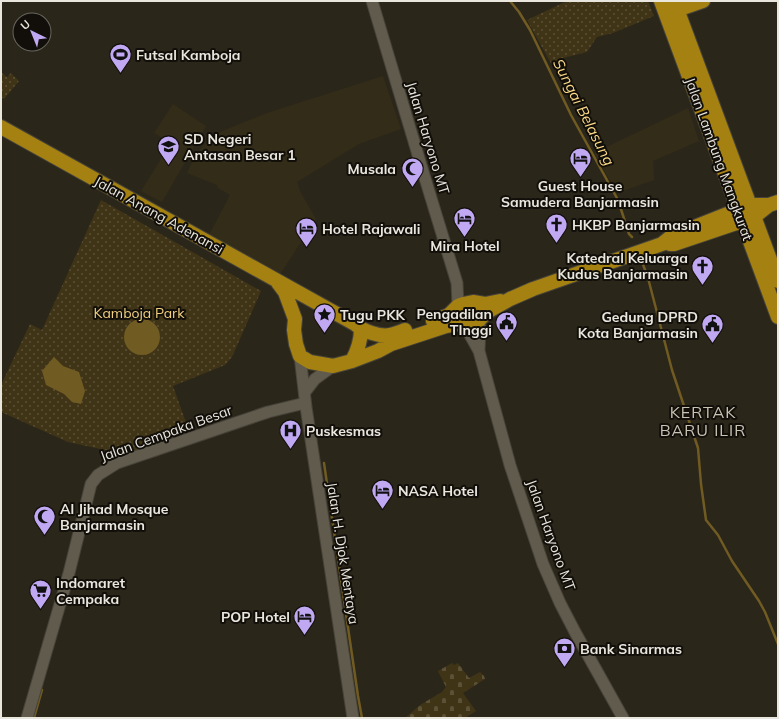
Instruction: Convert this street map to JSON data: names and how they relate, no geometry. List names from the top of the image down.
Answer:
{
  "streets": {
    "highway": ["Jalan Lambung Mangkurat", "Jalan Anang Adenansi"],
    "street": ["Jalan Haryono MT", "Jalan Cempaka Besar", "Jalan H. Djok Mentaya"]
  },
  "crossings": [
    ["Jalan Anang Adenansi", "Jalan H. Djok Mentaya"],
    ["Jalan Cempaka Besar", "Jalan H. Djok Mentaya"]
  ],
  "districts": ["KERTAK BARU ILIR"],
  "water": ["Sungai Belasung"],
  "parks": ["Kamboja Park"],
  "places": {
    "sports": ["Futsal Kamboja"],
    "school or university": ["SD Negeri Antasan Besar 1"],
    "hotel": [
      "Guest House Samudera Banjarmasin",
      "Mira Hotel",
      "Hotel Rajawali",
      "NASA Hotel",
      "POP Hotel"
    ],
    "mosque": ["Musala", "Al Jihad Mosque Banjarmasin"],
    "church": ["HKBP Banjarmasin", "Katedral Keluarga Kudus Banjarmasin"],
    "place": ["Tugu PKK"],
    "public building": ["Pengadilan TInggi", "Gedung DPRD Kota Banjarmasin"],
    "hospital": ["Puskesmas"],
    "supermarket": ["Indomaret Cempaka"],
    "bank": ["Bank Sinarmas"]
  },
  "north": "top left"
}
